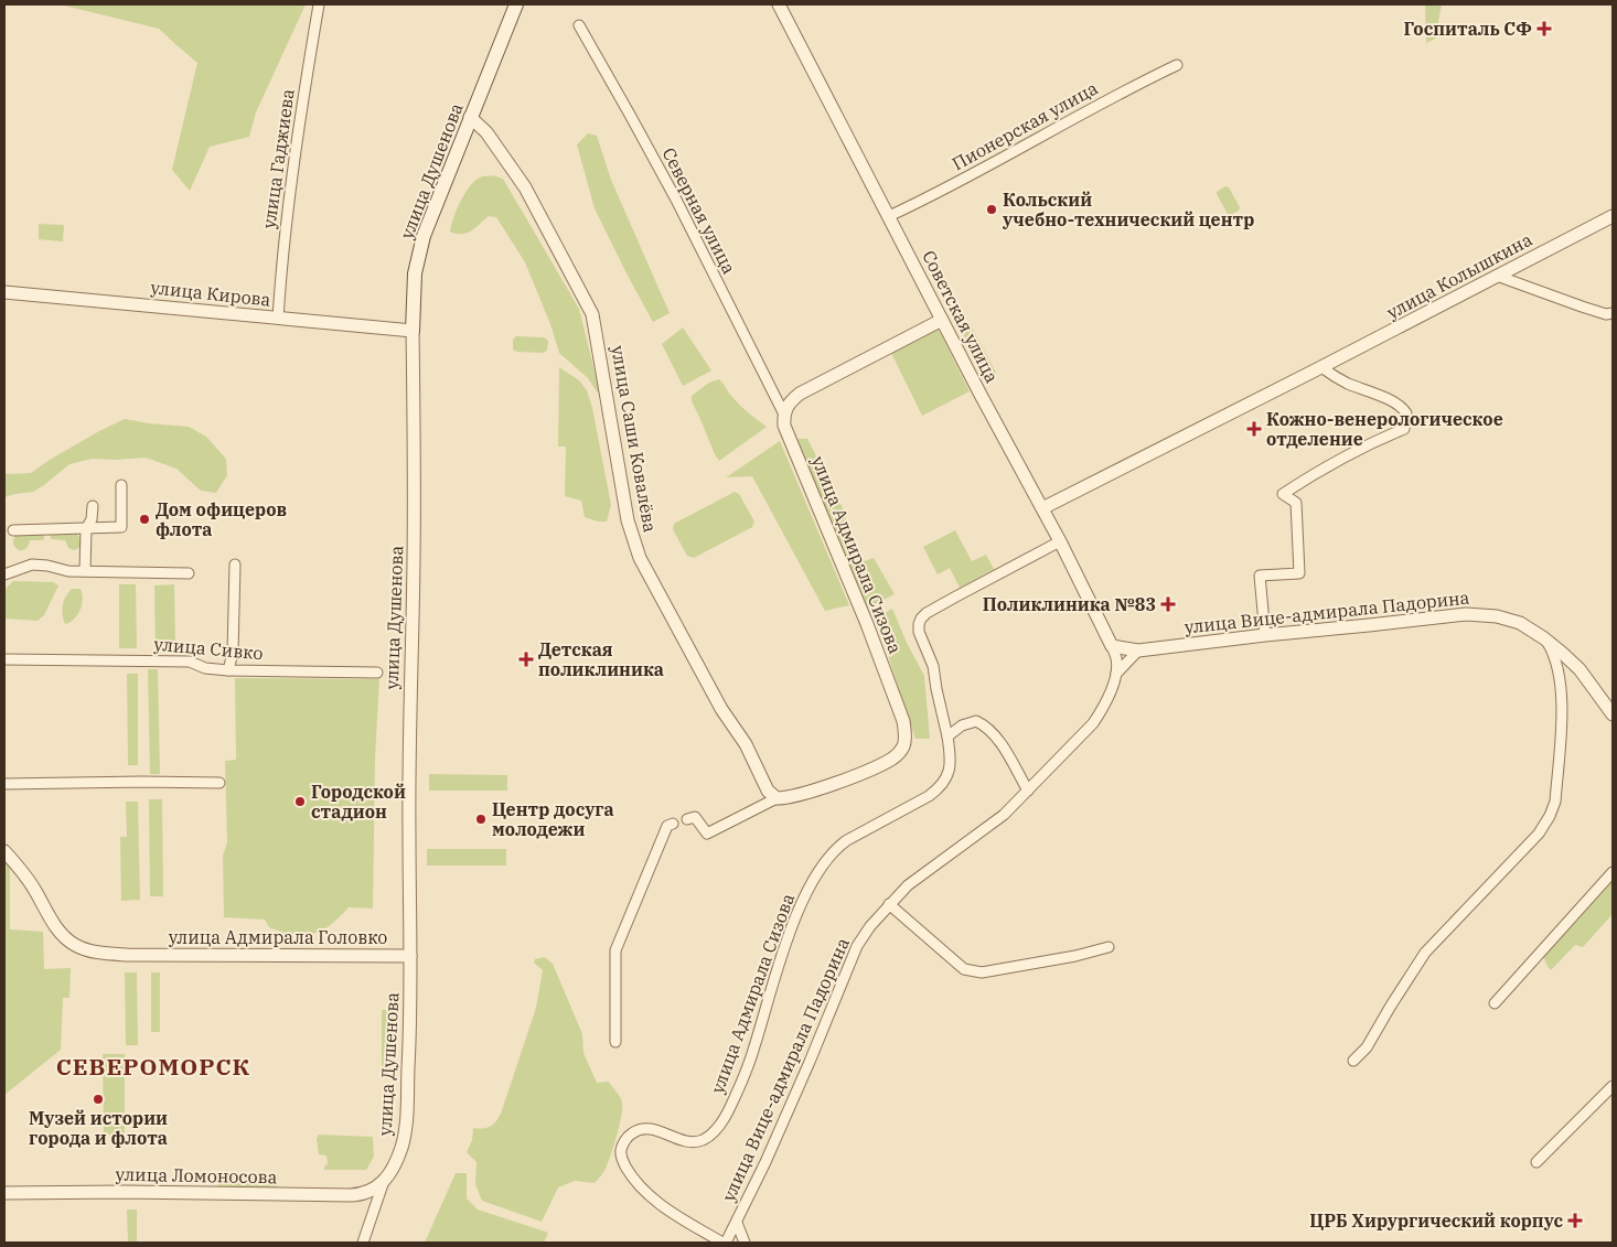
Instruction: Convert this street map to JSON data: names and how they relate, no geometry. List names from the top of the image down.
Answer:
{
  "streets": {
    "main road": ["улица Душенова"],
    "street": [
      "Пионерская улица",
      "улица Гаджиева",
      "Северная улица",
      "улица Колышкина",
      "улица Кирова",
      "Советская улица",
      "улица Саши Ковалёва",
      "улица Адмирала Сизова",
      "улица Вице-адмирала Падорина",
      "улица Сивко",
      "улица Адмирала Головко",
      "улица Ломоносова"
    ]
  },
  "crossings": [
    ["Пионерская улица", "Советская улица"],
    ["улица Гаджиева", "улица Кирова"],
    ["улица Душенова", "улица Кирова"],
    ["улица Душенова", "улица Саши Ковалёва"],
    ["улица Душенова", "улица Адмирала Головко"],
    ["улица Душенова", "улица Ломоносова"],
    ["Северная улица", "улица Адмирала Сизова"],
    ["улица Колышкина", "Советская улица"],
    ["Советская улица", "улица Вице-адмирала Падорина"],
    ["улица Саши Ковалёва", "улица Адмирала Сизова"],
    ["улица Адмирала Сизова", "улица Вице-адмирала Падорина"]
  ],
  "districts": ["СЕВЕРОМОРСК"],
  "places": {
    "health": [
      "Госпиталь СФ",
      "Кожно-венерологическое отделение",
      "Поликлиника №83",
      "Детская поликлиника",
      "ЦРБ Хирургический корпус"
    ],
    "other": [
      "Кольский учебно-технический центр",
      "Дом офицеров флота",
      "Городской стадион",
      "Центр досуга молодежи",
      "Музей истории города и флота"
    ]
  }
}
